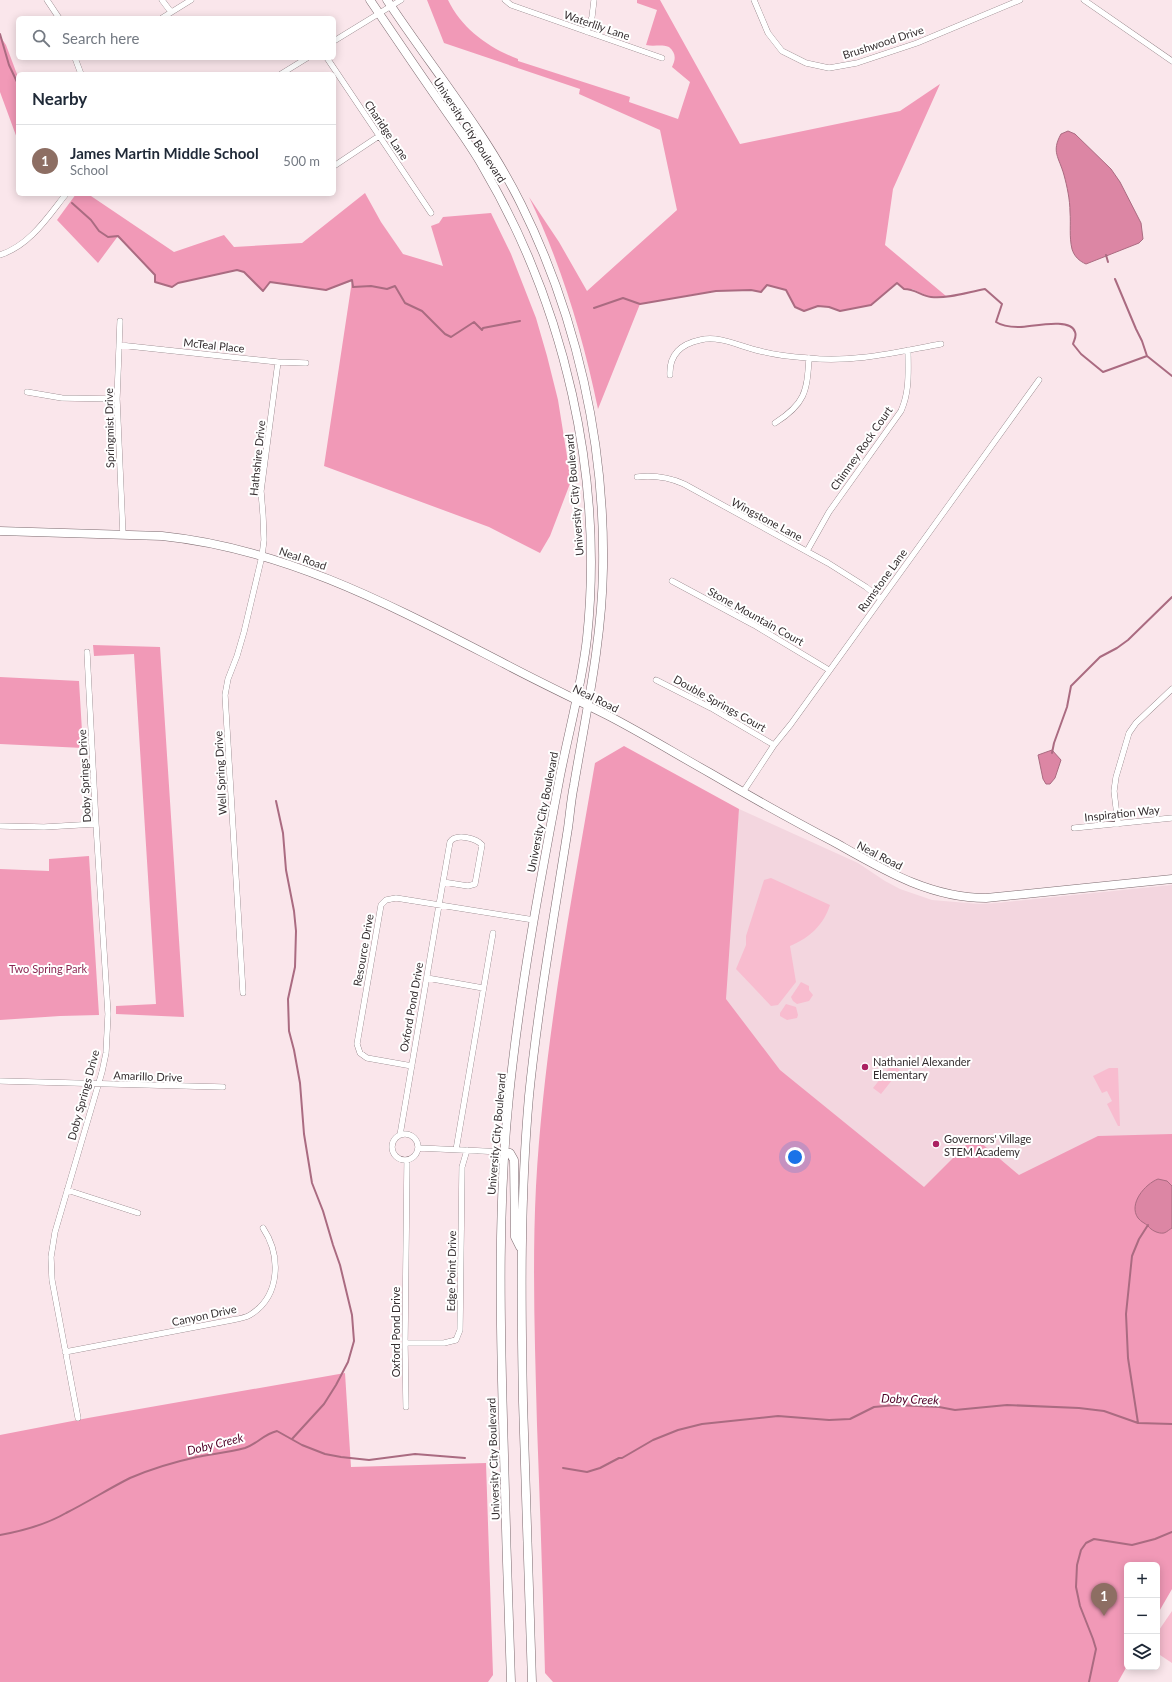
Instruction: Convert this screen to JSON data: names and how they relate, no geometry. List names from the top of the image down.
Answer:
{
  "streets": {
    "main road": ["University City Boulevard", "Neal Road"],
    "street": [
      "Waterlily Lane",
      "Brushwood Drive",
      "Charidge Lane",
      "McTeal Place",
      "Springmist Drive",
      "Chimney Rock Court",
      "Hathshire Drive",
      "Wingstone Lane",
      "Rumstone Lane",
      "Stone Mountain Court",
      "Double Springs Court",
      "Well Spring Drive",
      "Doby Springs Drive",
      "Inspiration Way",
      "Resource Drive",
      "Oxford Pond Drive",
      "Amarillo Drive",
      "Edge Point Drive",
      "Canyon Drive"
    ]
  },
  "crossings": [
    ["University City Boulevard", "Neal Road"],
    ["University City Boulevard", "Resource Drive"],
    ["McTeal Place", "Springmist Drive"],
    ["McTeal Place", "Hathshire Drive"],
    ["Springmist Drive", "Neal Road"],
    ["Chimney Rock Court", "Wingstone Lane"],
    ["Hathshire Drive", "Neal Road"],
    ["Hathshire Drive", "Well Spring Drive"],
    ["Wingstone Lane", "Rumstone Lane"],
    ["Neal Road", "Rumstone Lane"],
    ["Neal Road", "Well Spring Drive"],
    ["Rumstone Lane", "Stone Mountain Court"],
    ["Rumstone Lane", "Double Springs Court"],
    ["Doby Springs Drive", "Amarillo Drive"],
    ["Doby Springs Drive", "Canyon Drive"],
    ["Resource Drive", "Oxford Pond Drive"],
    ["Oxford Pond Drive", "Edge Point Drive"]
  ],
  "water": ["Doby Creek"],
  "parks": ["Two Spring Park"],
  "places": ["Nathaniel Alexander Elementary", "Governors' Village STEM Academy"],
  "page": {
    "search": "Search here",
    "heading": "Nearby",
    "list": [
      {
        "mark": "1",
        "name": "James Martin Middle School",
        "note": "School",
        "value": "500 m"
      }
    ],
    "map_buttons": ["+", "−"],
    "pins": "1"
  }
}
